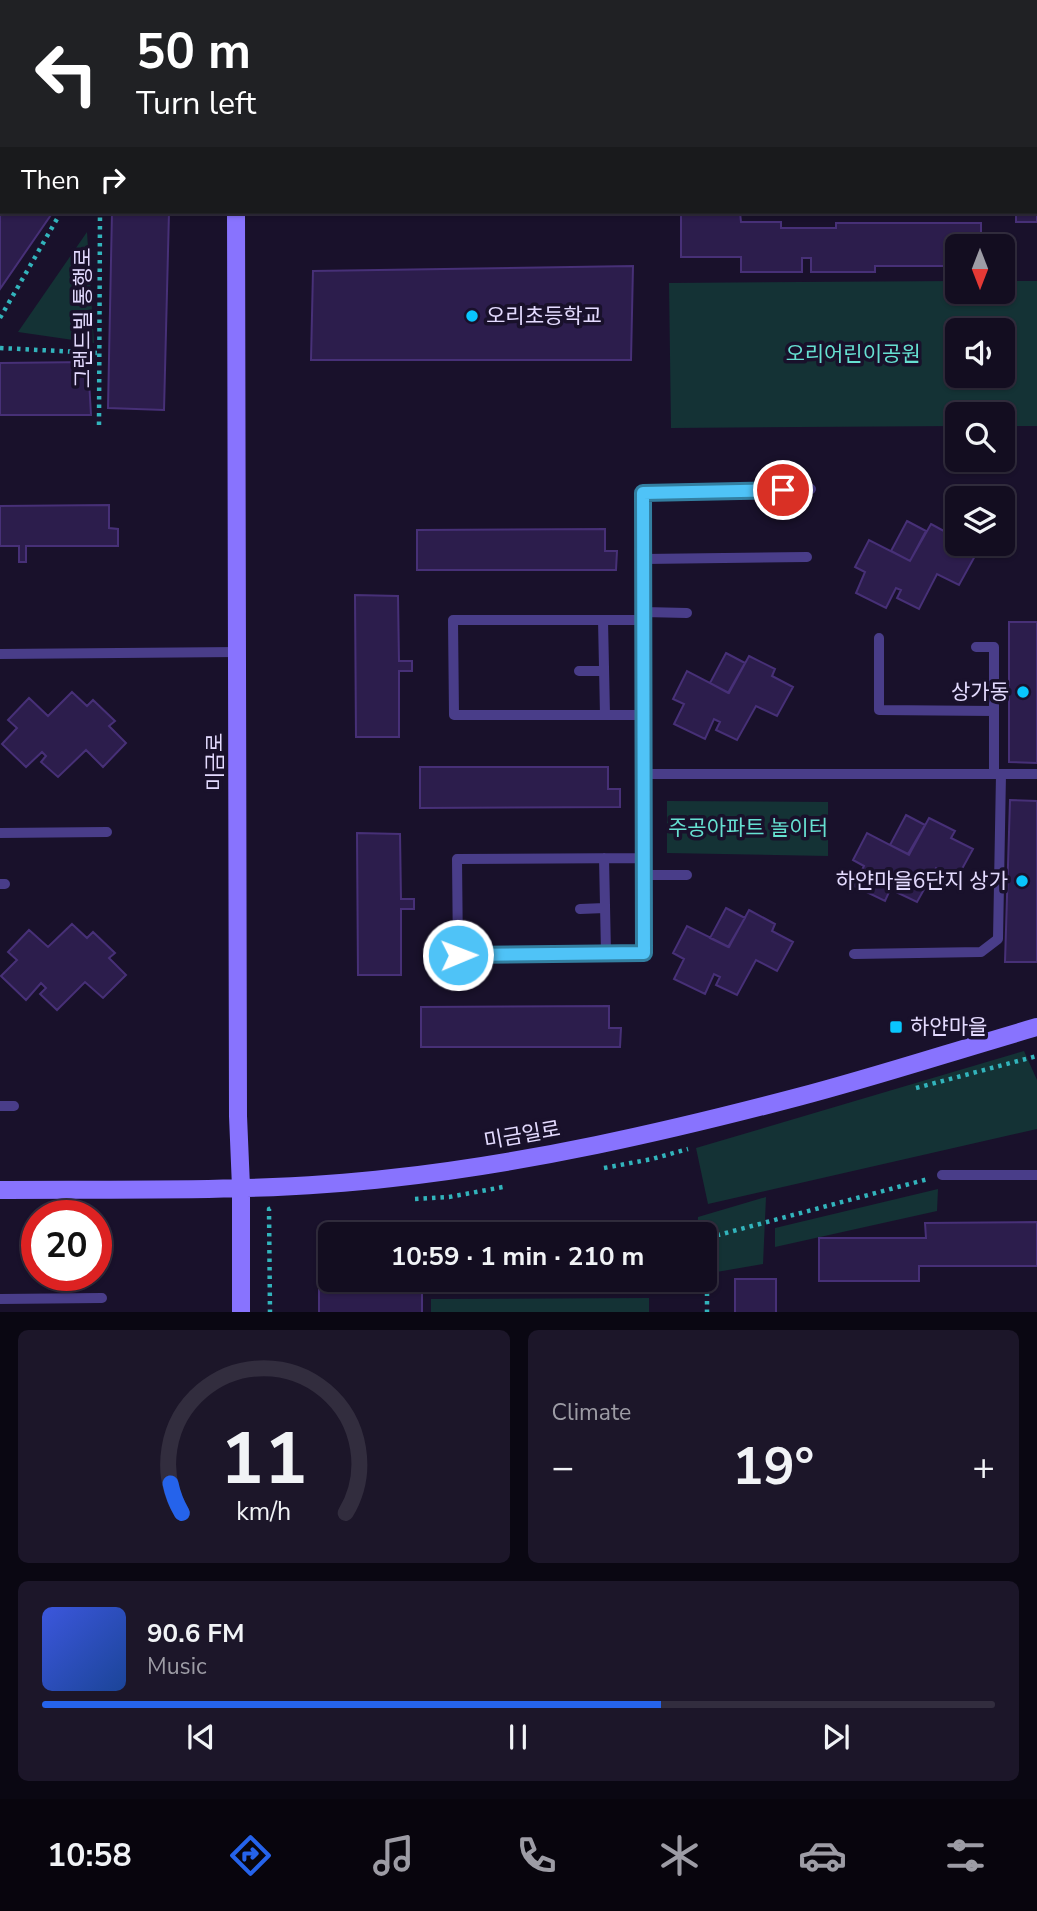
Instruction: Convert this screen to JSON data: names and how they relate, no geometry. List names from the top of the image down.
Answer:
{
  "streets": {
    "main road": ["미금로", "미금일로"],
    "path": ["그랜드빌 통행로"]
  },
  "crossings": [
    ["미금로", "미금일로"]
  ],
  "parks": ["오리어린이공원", "주공아파트 놀이터"],
  "places": {
    "other": ["오리초등학교", "상가동", "하얀마을6단지 상가"],
    "transit": ["하얀마을"]
  },
  "north": "bottom",
  "page": {
    "turn": ["50 m", "Turn left"],
    "then": "Then",
    "limit": "20",
    "trip": "10:59 · 1 min · 210 m",
    "tile": "Climate",
    "heat": ["−", "19°", "+"],
    "song": ["90.6 FM", "Music"],
    "tabs": "10:58",
    "gauge": ["11", "km/h"]
  }
}
